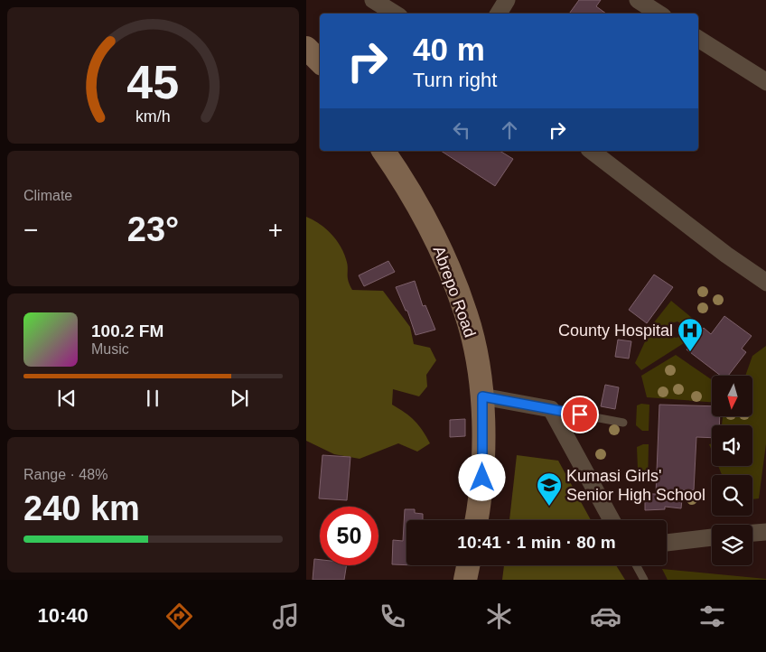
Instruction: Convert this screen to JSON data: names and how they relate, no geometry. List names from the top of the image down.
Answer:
{
  "streets": {
    "main road": ["Abrepo Road"]
  },
  "places": {
    "hospital": ["County Hospital"],
    "school or university": ["Kumasi Girls' Senior High School"]
  },
  "north": "bottom",
  "page": {
    "turn": ["40 m", "Turn right"],
    "tile": [
      "Climate",
      ["Range · 48%", "240 km"]
    ],
    "heat": ["−", "23°", "+"],
    "song": ["100.2 FM", "Music"],
    "limit": "50",
    "trip": "10:41 · 1 min · 80 m",
    "tabs": "10:40",
    "gauge": ["45", "km/h"]
  }
}
